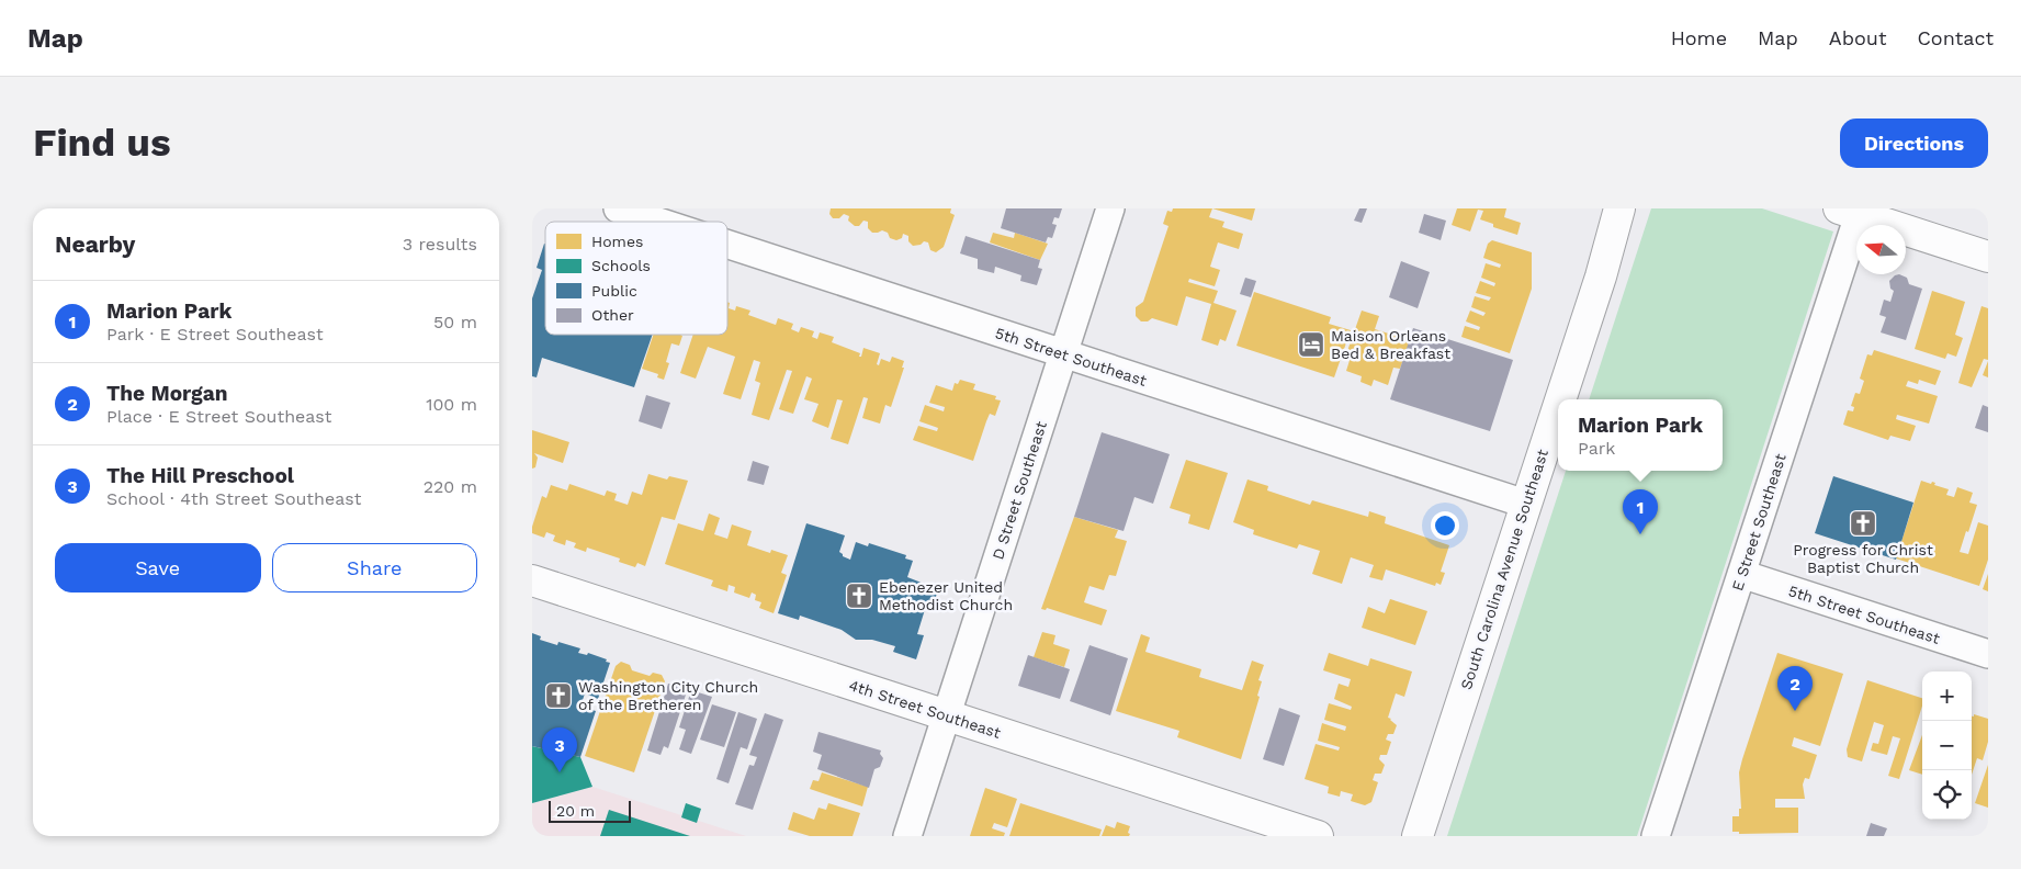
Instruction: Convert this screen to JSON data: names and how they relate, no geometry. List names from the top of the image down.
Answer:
{
  "streets": {
    "street": [
      "5th Street Southeast",
      "D Street Southeast",
      "E Street Southeast",
      "South Carolina Avenue Southeast",
      "4th Street Southeast"
    ]
  },
  "crossings": [
    ["5th Street Southeast", "D Street Southeast"],
    ["5th Street Southeast", "E Street Southeast"],
    ["5th Street Southeast", "South Carolina Avenue Southeast"],
    ["D Street Southeast", "4th Street Southeast"]
  ],
  "places": {
    "hotel": ["Maison Orleans Bed & Breakfast"],
    "church": ["Progress for Christ Baptist Church", "Ebenezer United Methodist Church", "Washington City Church of the Bretheren"]
  },
  "legend": [
    "Homes",
    "Schools",
    "Public",
    "Other"
  ],
  "scale_bar": "20 m",
  "north": "left",
  "page": {
    "header": "Map",
    "nav": [
      "Home",
      "Map",
      "About",
      "Contact"
    ],
    "buttons": [
      "Directions",
      ["Save", "Share"]
    ],
    "title": "Find us",
    "heading": ["Nearby", "3 results"],
    "list": [
      {
        "mark": "1",
        "name": "Marion Park",
        "note": "Park · E Street Southeast",
        "value": "50 m"
      },
      {
        "mark": "2",
        "name": "The Morgan",
        "note": "Place · E Street Southeast",
        "value": "100 m"
      },
      {
        "mark": "3",
        "name": "The Hill Preschool",
        "note": "School · 4th Street Southeast",
        "value": "220 m"
      }
    ],
    "popup": ["Marion Park", "Park"],
    "pins": ["1", "2", "3"],
    "map_buttons": ["+", "−"],
    "scale": "20 m"
  }
}
